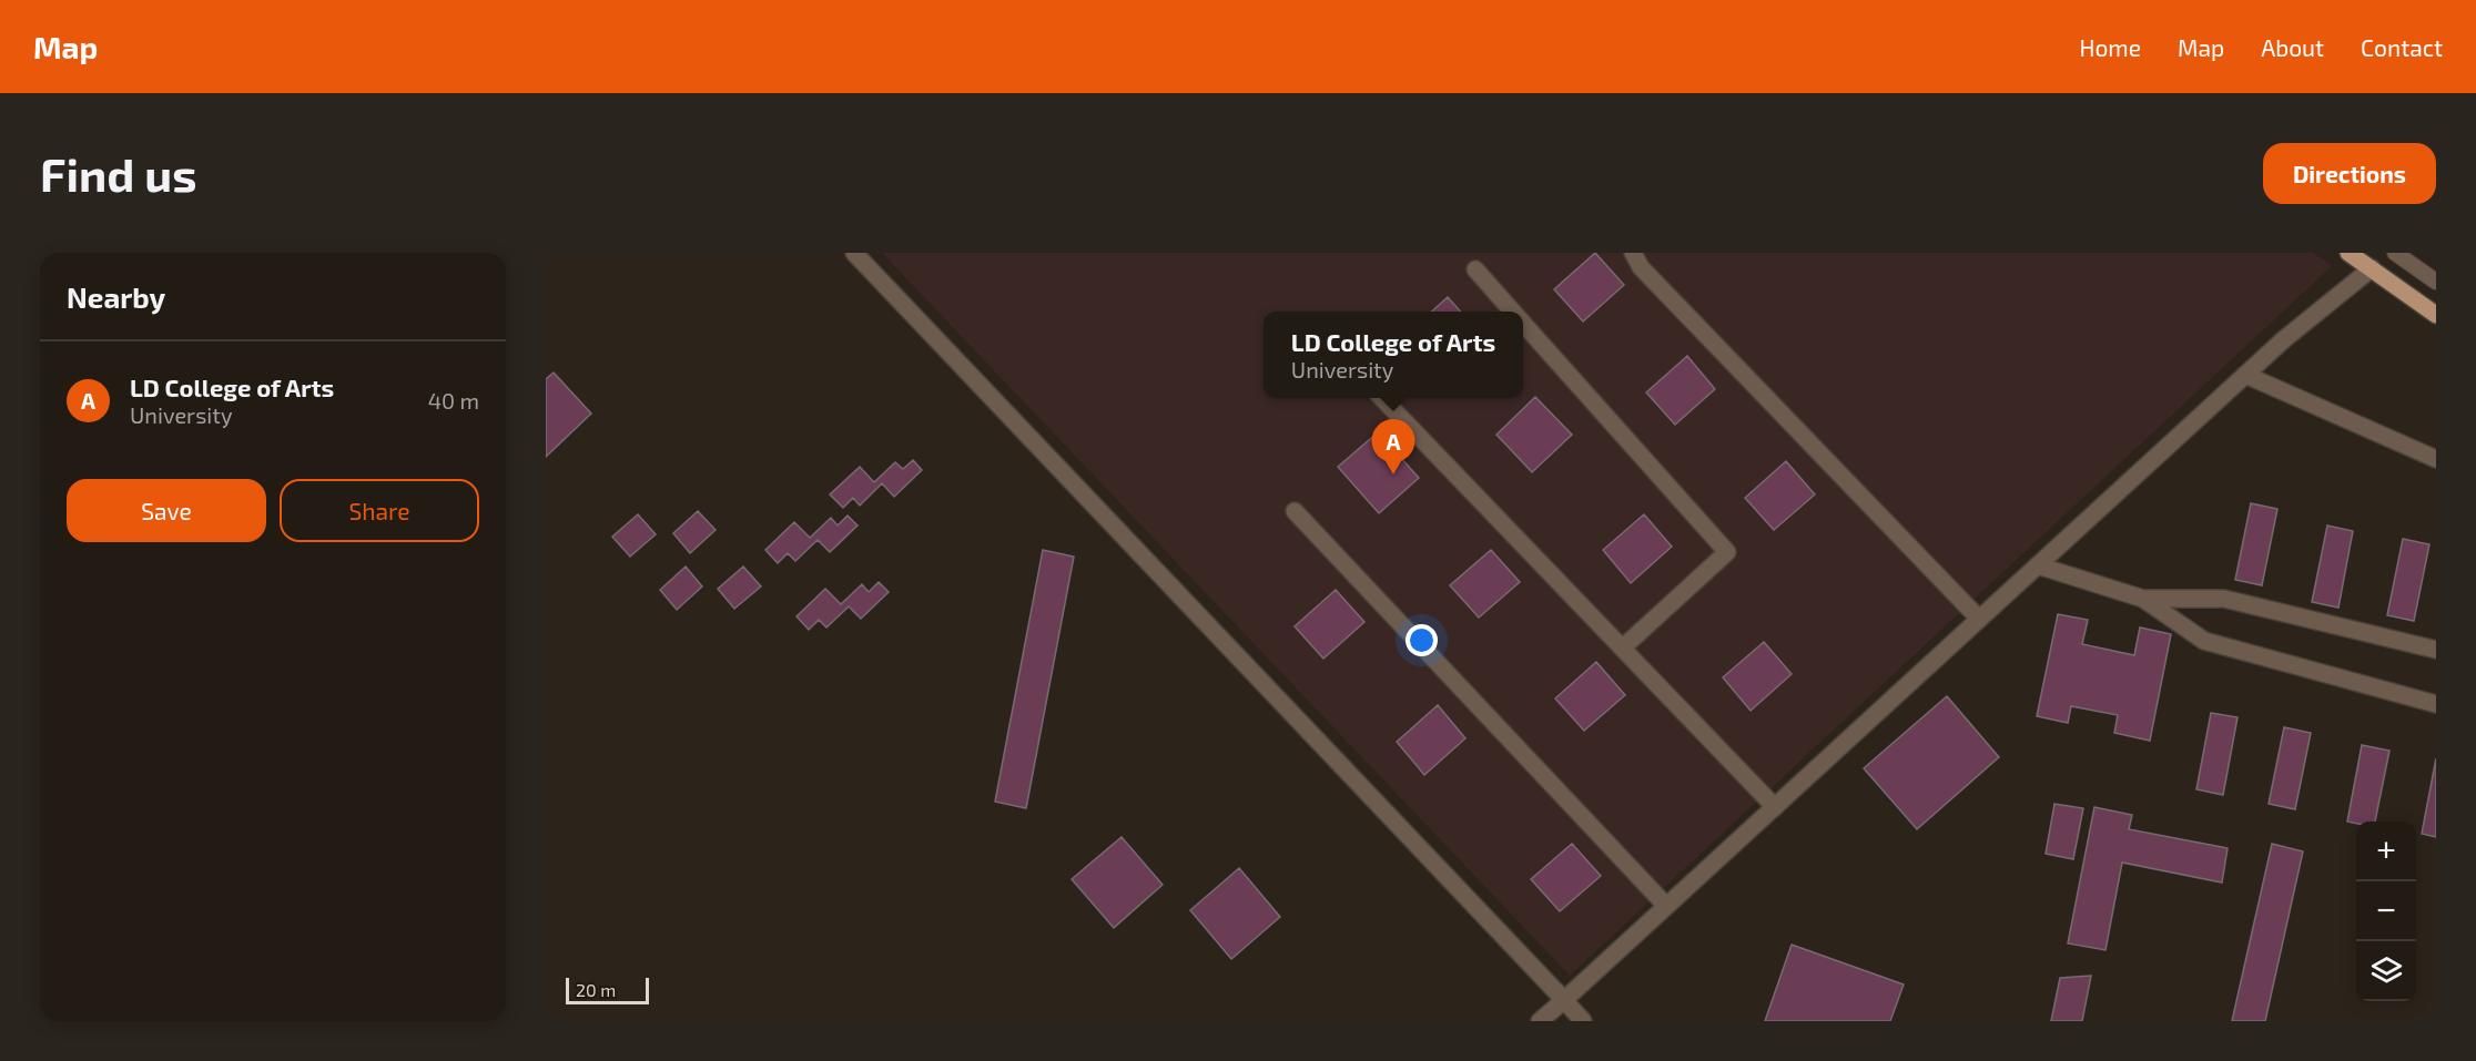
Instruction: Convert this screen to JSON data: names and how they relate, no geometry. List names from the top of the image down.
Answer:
{
  "scale_bar": "20 m",
  "page": {
    "header": "Map",
    "nav": [
      "Home",
      "Map",
      "About",
      "Contact"
    ],
    "buttons": [
      "Directions",
      ["Save", "Share"]
    ],
    "title": "Find us",
    "heading": "Nearby",
    "popup": ["LD College of Arts", "University"],
    "list": [
      {
        "mark": "A",
        "name": "LD College of Arts",
        "note": "University",
        "value": "40 m"
      }
    ],
    "pins": "A",
    "map_buttons": ["+", "−"],
    "scale": "20 m"
  }
}
